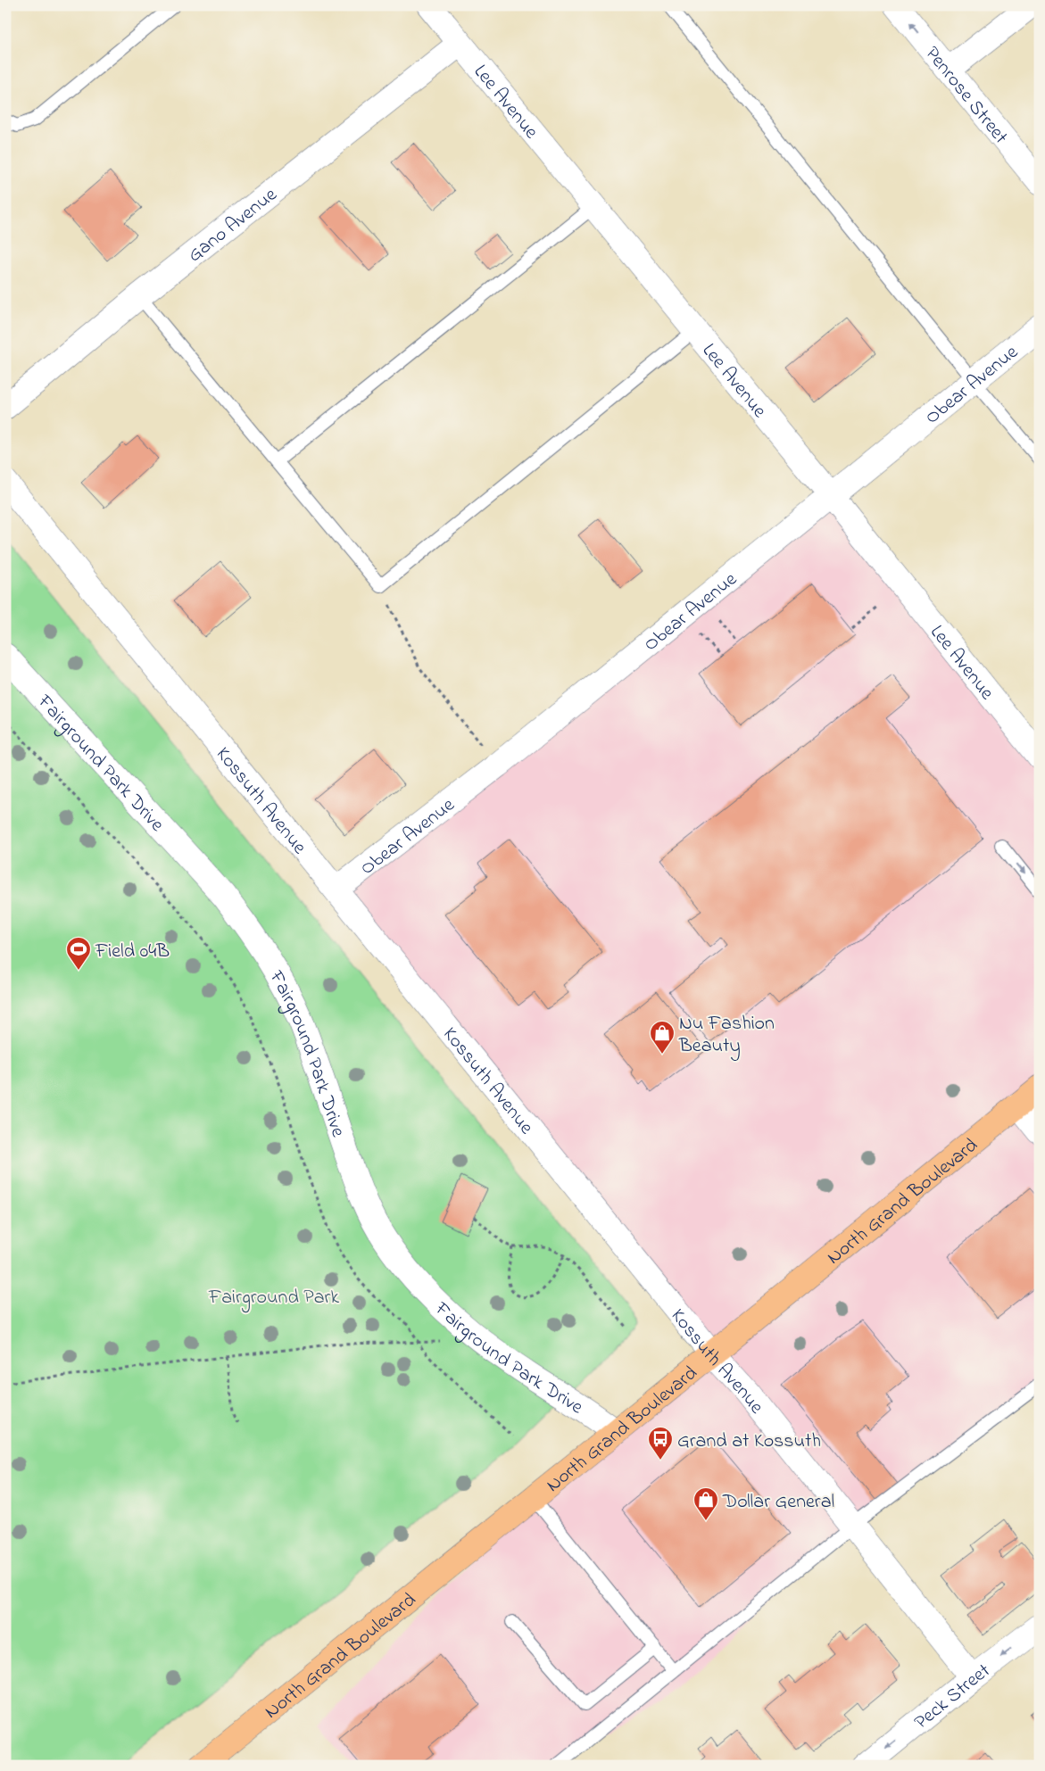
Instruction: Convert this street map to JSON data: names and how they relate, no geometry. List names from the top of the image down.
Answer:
{
  "streets": {
    "main road": ["North Grand Boulevard"],
    "street": [
      "Penrose Street",
      "Lee Avenue",
      "Gano Avenue",
      "Obear Avenue",
      "Fairground Park Drive",
      "Kossuth Avenue",
      "Peck Street"
    ]
  },
  "crossings": [
    ["Lee Avenue", "Gano Avenue"],
    ["Lee Avenue", "Obear Avenue"],
    ["Obear Avenue", "Kossuth Avenue"],
    ["Fairground Park Drive", "North Grand Boulevard"],
    ["Kossuth Avenue", "North Grand Boulevard"],
    ["Kossuth Avenue", "Peck Street"]
  ],
  "one_way": ["Penrose Street", "Peck Street"],
  "parks": ["Fairground Park"],
  "places": {
    "sports": ["Field 04B"],
    "shop": ["Nu Fashion Beauty", "Dollar General"],
    "bus stop": ["Grand at Kossuth"]
  }
}
